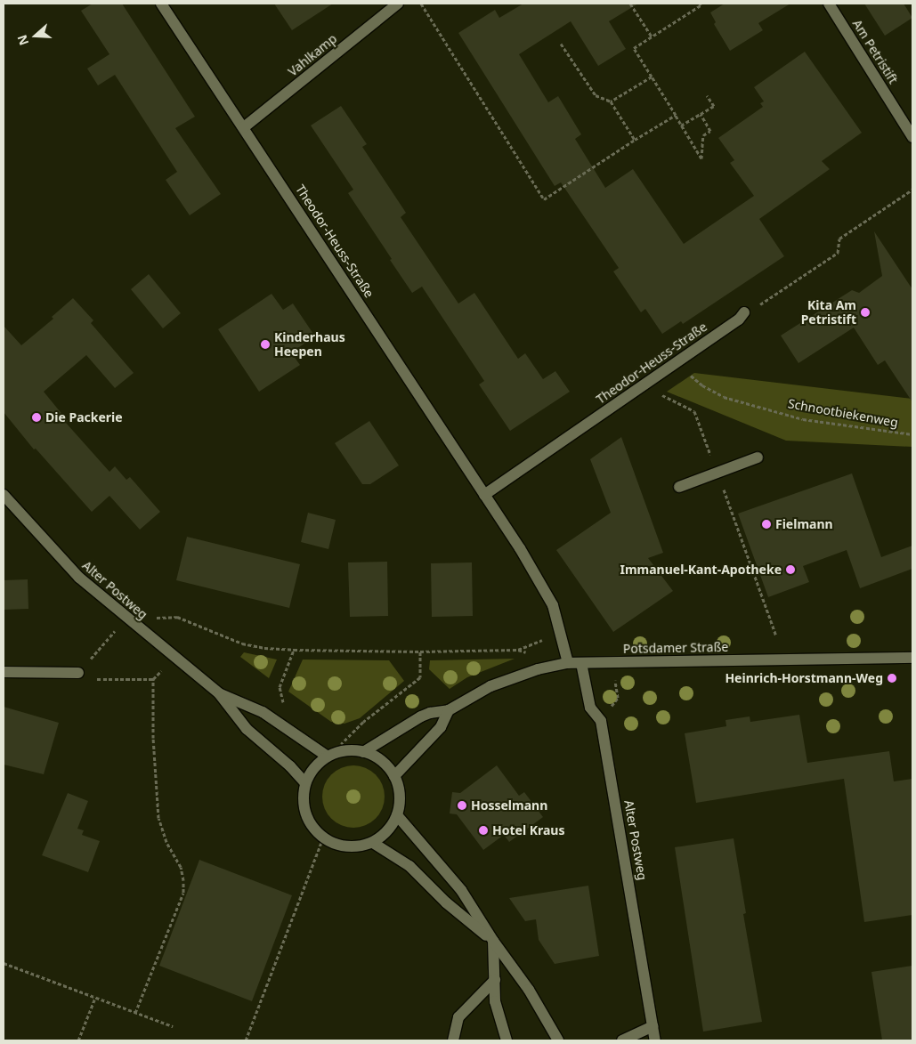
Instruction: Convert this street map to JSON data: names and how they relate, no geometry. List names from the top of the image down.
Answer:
{
  "streets": {
    "street": [
      "Am Petristift",
      "Vahlkamp",
      "Theodor-Heuss-Straße",
      "Alter Postweg",
      "Potsdamer Straße"
    ],
    "path": ["Schnootbiekenweg"]
  },
  "crossings": [
    ["Vahlkamp", "Theodor-Heuss-Straße"],
    ["Theodor-Heuss-Straße", "Schnootbiekenweg"],
    ["Theodor-Heuss-Straße", "Potsdamer Straße"],
    ["Alter Postweg", "Potsdamer Straße"]
  ],
  "places": [
    "Kita Am Petristift",
    "Kinderhaus Heepen",
    "Die Packerie",
    "Fielmann",
    "Immanuel-Kant-Apotheke",
    "Heinrich-Horstmann-Weg",
    "Hosselmann",
    "Hotel Kraus"
  ],
  "north": "left"
}
